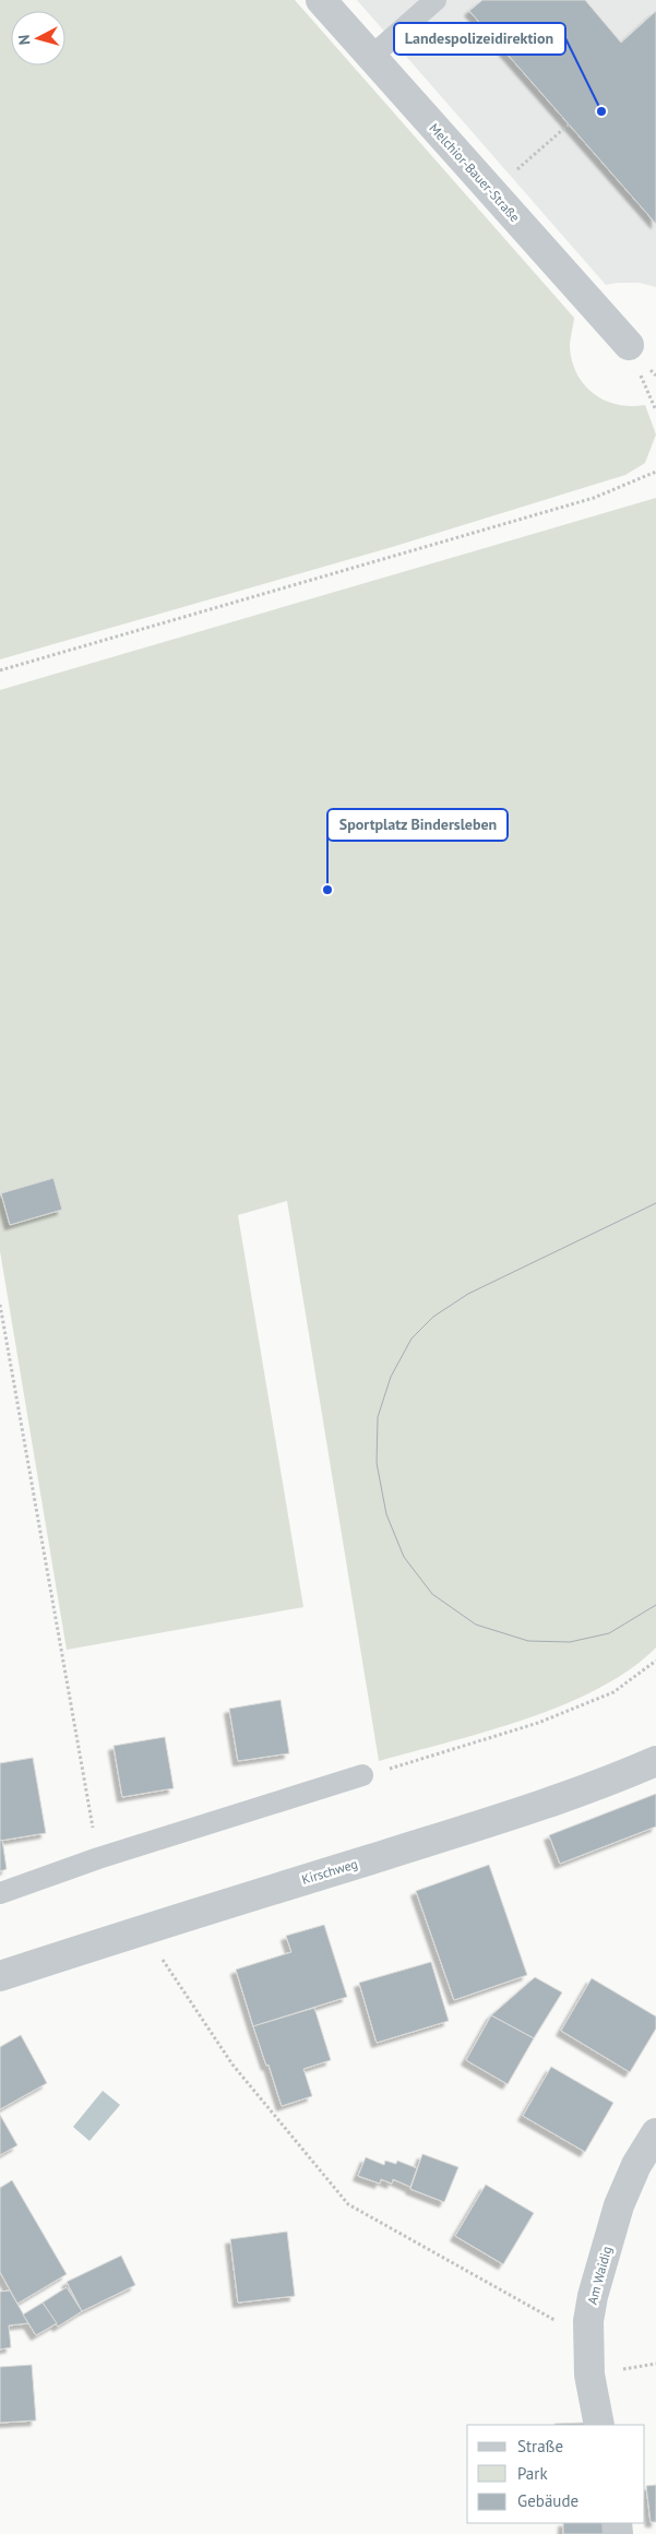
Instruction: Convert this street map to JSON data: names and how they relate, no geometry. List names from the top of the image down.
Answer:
{
  "streets": {
    "street": ["Melchior-Bauer-Straße", "Kirschweg", "Am Waidig"]
  },
  "places": ["Landespolizeidirektion", "Sportplatz Bindersleben"],
  "legend": ["Straße", "Park", "Gebäude"],
  "north": "left"
}
